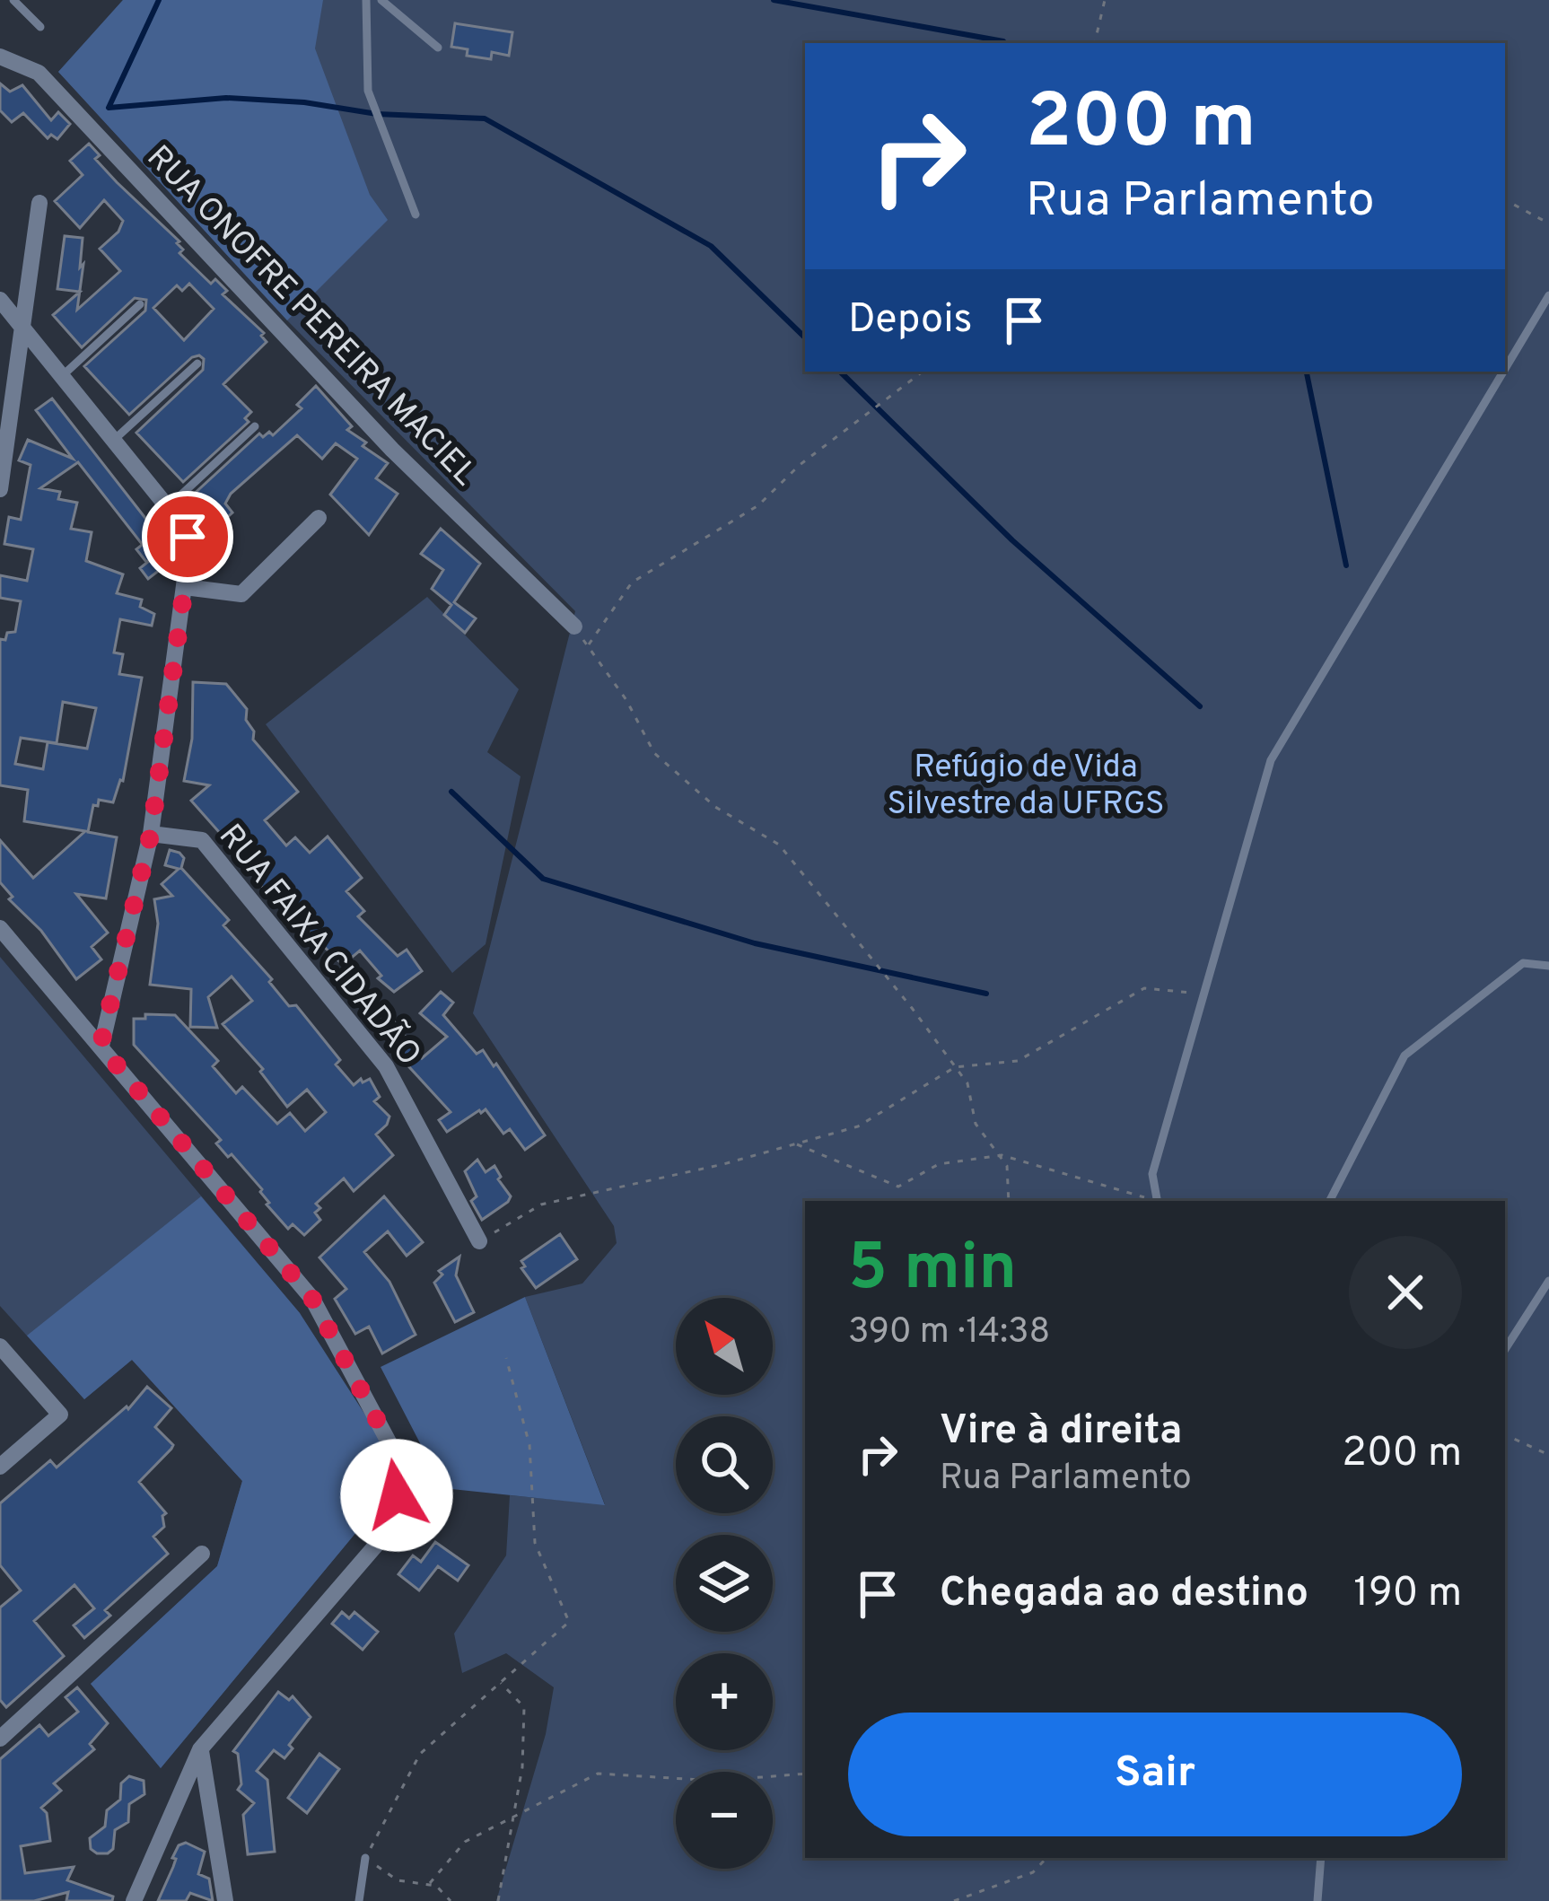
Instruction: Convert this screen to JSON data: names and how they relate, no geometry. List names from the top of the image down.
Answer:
{
  "streets": {
    "street": ["RUA ONOFRE PEREIRA MACIEL", "RUA FAIXA CIDADÃO"]
  },
  "parks": ["Refúgio de Vida Silvestre da UFRGS"],
  "north": "top left",
  "page": {
    "turn": ["200 m", "Rua Parlamento"],
    "then": "Depois",
    "heading": ["5 min", "390 m · 14:38"],
    "map_buttons": ["+", "−"],
    "list": [
      {
        "name": "Vire à direita",
        "note": "Rua Parlamento",
        "value": "200 m"
      },
      {
        "name": "Chegada ao destino",
        "value": "190 m"
      }
    ],
    "buttons": "Sair"
  }
}
